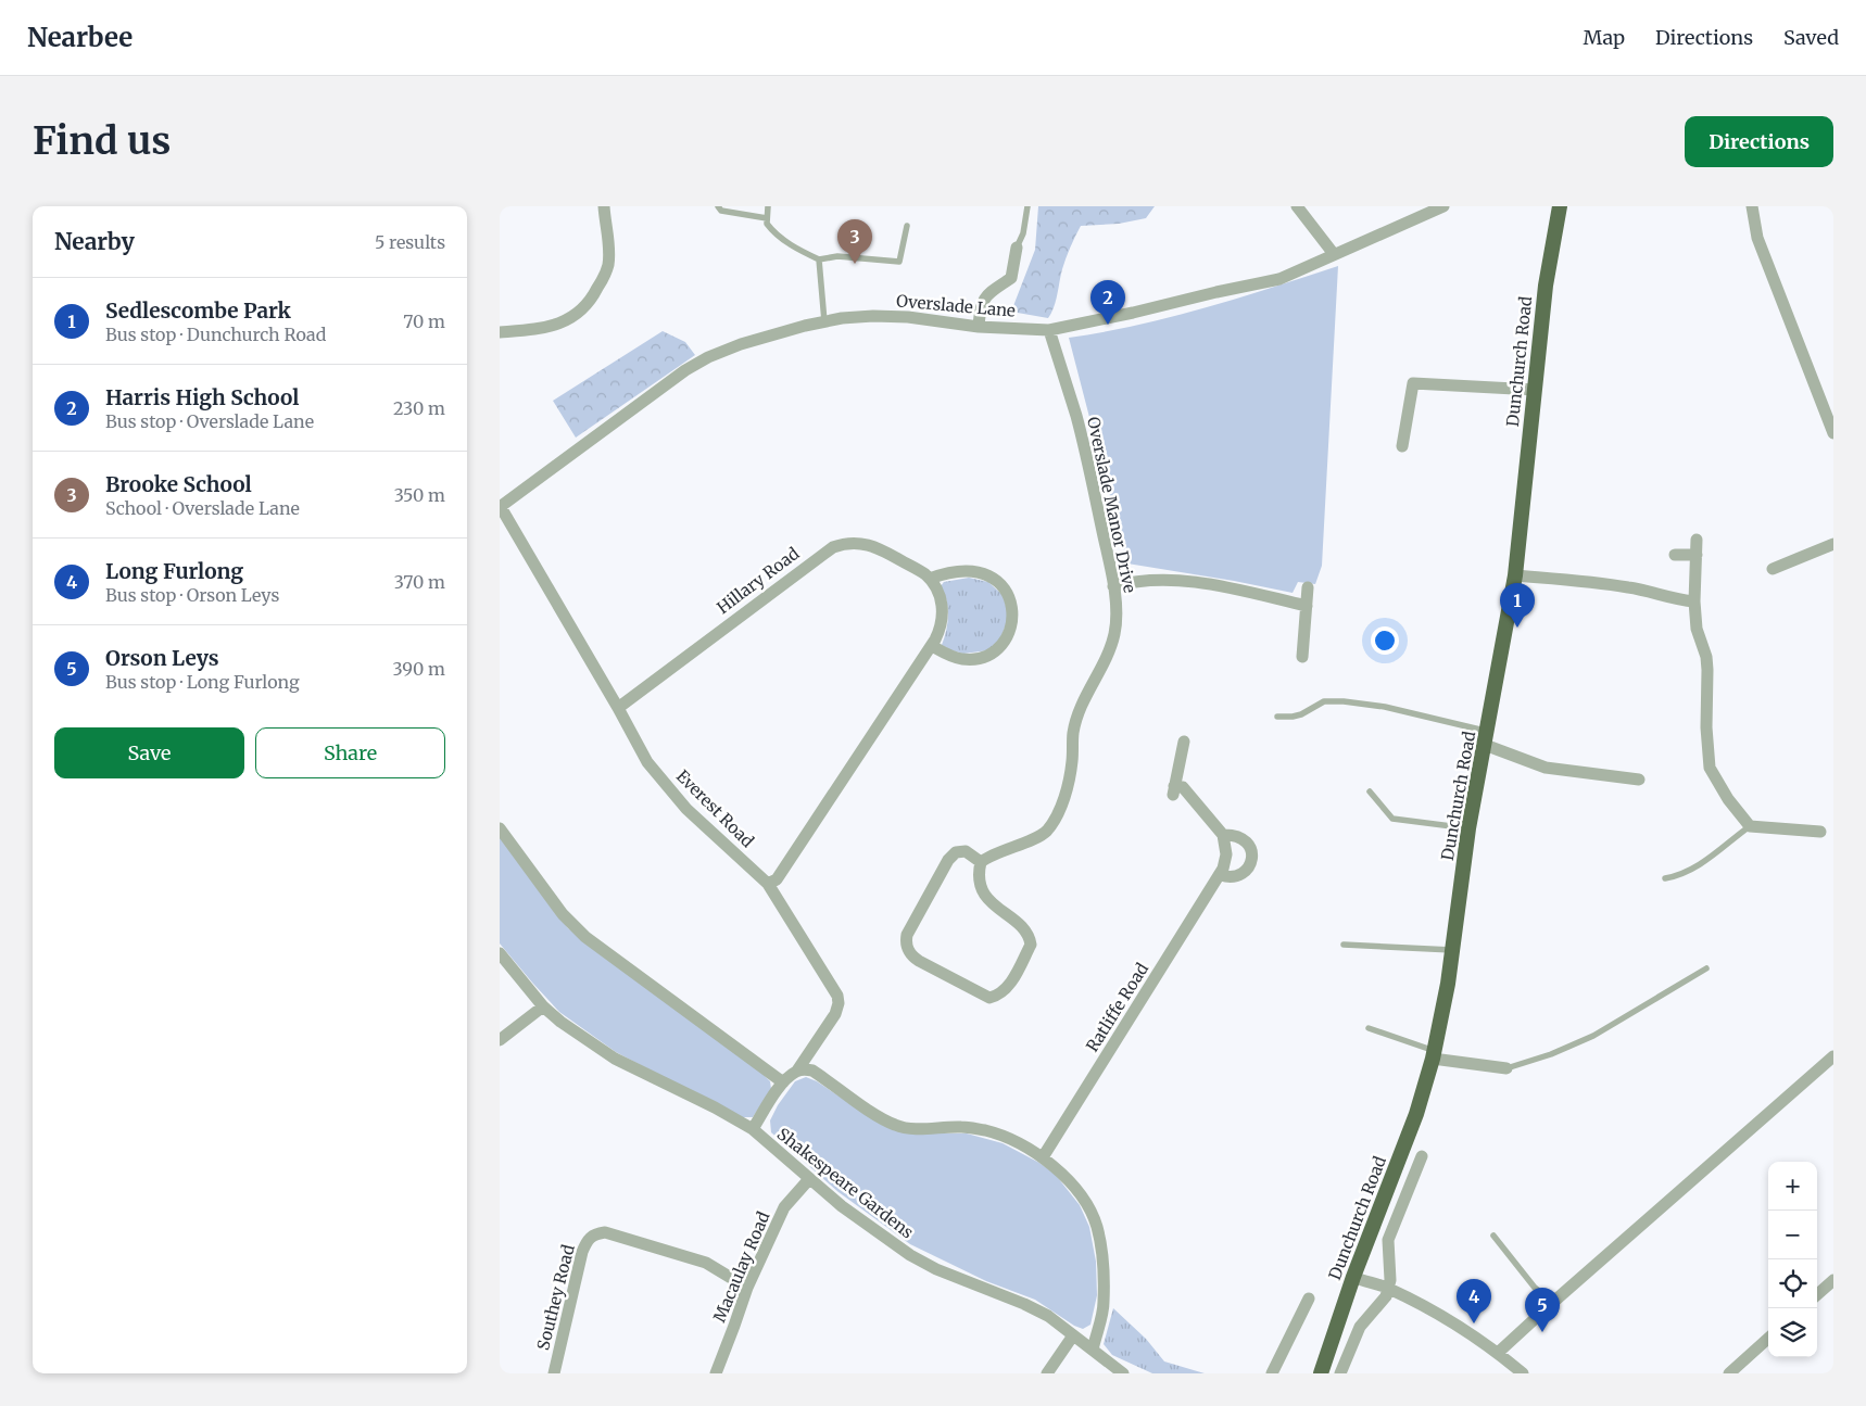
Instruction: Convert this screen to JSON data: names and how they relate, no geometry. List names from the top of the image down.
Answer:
{
  "streets": {
    "highway": ["Dunchurch Road"],
    "street": [
      "Overslade Lane",
      "Overslade Manor Drive",
      "Hillary Road",
      "Everest Road",
      "Ratliffe Road",
      "Shakespeare Gardens",
      "Macaulay Road",
      "Southey Road"
    ]
  },
  "crossings": [
    ["Overslade Lane", "Overslade Manor Drive"],
    ["Overslade Lane", "Everest Road"],
    ["Hillary Road", "Everest Road"],
    ["Everest Road", "Shakespeare Gardens"],
    ["Shakespeare Gardens", "Macaulay Road"],
    ["Macaulay Road", "Southey Road"]
  ],
  "page": {
    "header": "Nearbee",
    "nav": ["Map", "Directions", "Saved"],
    "buttons": [
      "Directions",
      ["Save", "Share"]
    ],
    "title": "Find us",
    "heading": ["Nearby", "5 results"],
    "pins": [
      "3",
      "2",
      "1",
      "4",
      "5"
    ],
    "list": [
      {
        "mark": "1",
        "name": "Sedlescombe Park",
        "note": "Bus stop · Dunchurch Road",
        "value": "70 m"
      },
      {
        "mark": "2",
        "name": "Harris High School",
        "note": "Bus stop · Overslade Lane",
        "value": "230 m"
      },
      {
        "mark": "3",
        "name": "Brooke School",
        "note": "School · Overslade Lane",
        "value": "350 m"
      },
      {
        "mark": "4",
        "name": "Long Furlong",
        "note": "Bus stop · Orson Leys",
        "value": "370 m"
      },
      {
        "mark": "5",
        "name": "Orson Leys",
        "note": "Bus stop · Long Furlong",
        "value": "390 m"
      }
    ],
    "map_buttons": ["+", "−"]
  }
}
